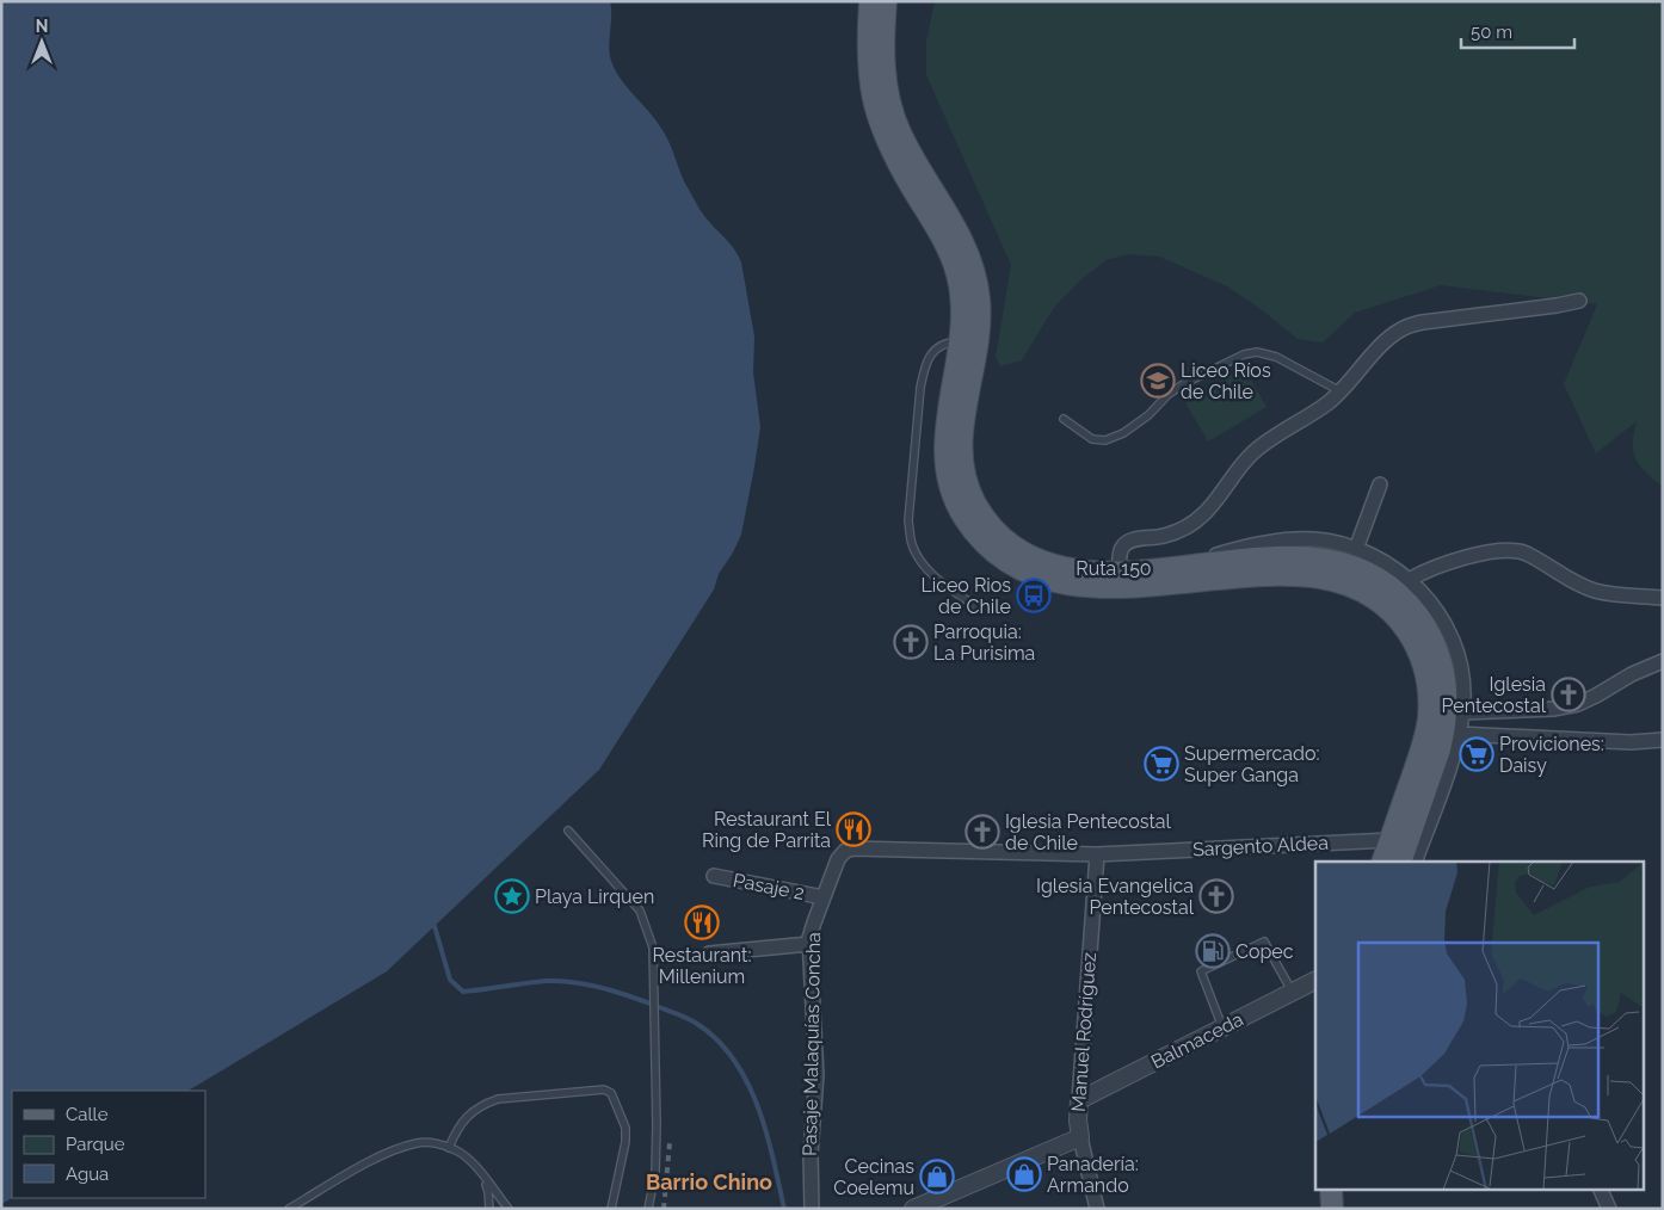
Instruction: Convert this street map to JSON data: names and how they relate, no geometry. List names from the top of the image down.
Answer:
{
  "streets": {
    "main road": ["Ruta 150"],
    "street": [
      "Sargento Aldea",
      "Pasaje 2",
      "Manuel Rodríguez",
      "Balmaceda",
      "Pasaje Malaquías Concha"
    ]
  },
  "crossings": [
    ["Ruta 150", "Sargento Aldea"],
    ["Sargento Aldea", "Manuel Rodríguez"],
    ["Sargento Aldea", "Pasaje Malaquías Concha"],
    ["Pasaje 2", "Pasaje Malaquías Concha"],
    ["Manuel Rodríguez", "Balmaceda"]
  ],
  "districts": ["Barrio Chino"],
  "places": {
    "school or university": ["Liceo Ríos de Chile"],
    "bus stop": ["Liceo Rios de Chile"],
    "church": [
      "Parroquia: La Purisima",
      "Iglesia Pentecostal",
      "Iglesia Pentecostal de Chile",
      "Iglesia Evangelica Pentecostal"
    ],
    "supermarket": ["Proviciones: Daisy", "Supermercado: Super Ganga"],
    "restaurant": ["Restaurant El Ring de Parrita", "Restaurant: Millenium"],
    "place": ["Playa Lirquen"],
    "fuel station": ["Copec"],
    "shop": ["Panadería: Armando", "Cecinas Coelemu"]
  },
  "legend": ["Calle", "Parque", "Agua"],
  "scale_bar": "50 m",
  "north": "top"
}
